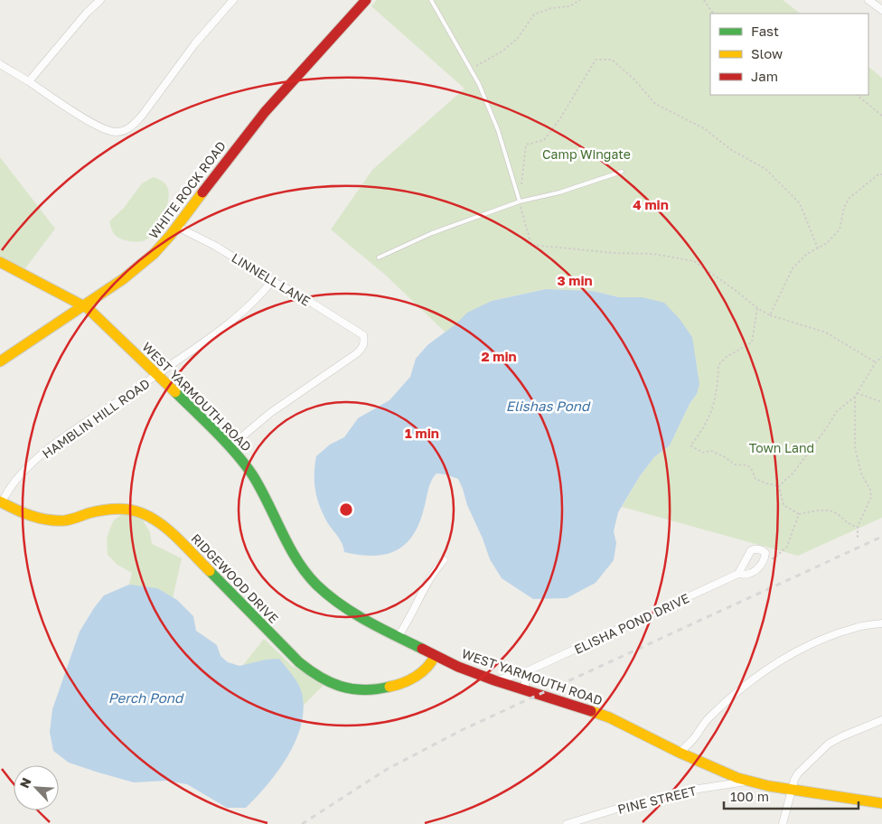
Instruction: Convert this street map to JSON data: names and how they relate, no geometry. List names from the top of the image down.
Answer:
{
  "streets": {
    "main road": ["WHITE ROCK ROAD", "WEST YARMOUTH ROAD", "RIDGEWOOD DRIVE"],
    "street": [
      "LINNELL LANE",
      "HAMBLIN HILL ROAD",
      "ELISHA POND DRIVE",
      "PINE STREET"
    ]
  },
  "crossings": [
    ["WHITE ROCK ROAD", "LINNELL LANE"],
    ["WHITE ROCK ROAD", "WEST YARMOUTH ROAD"],
    ["LINNELL LANE", "WEST YARMOUTH ROAD"],
    ["LINNELL LANE", "HAMBLIN HILL ROAD"],
    ["WEST YARMOUTH ROAD", "HAMBLIN HILL ROAD"],
    ["WEST YARMOUTH ROAD", "RIDGEWOOD DRIVE"],
    ["WEST YARMOUTH ROAD", "ELISHA POND DRIVE"],
    ["WEST YARMOUTH ROAD", "PINE STREET"],
    ["HAMBLIN HILL ROAD", "RIDGEWOOD DRIVE"]
  ],
  "water": ["Elishas Pond", "Perch Pond"],
  "parks": ["Camp Wingate", "Town Land"],
  "legend": ["Fast", "Slow", "Jam"],
  "scale_bar": "100 m",
  "north": "top left",
  "rings": [
    "4 min",
    "3 min",
    "2 min",
    "1 min"
  ]
}
